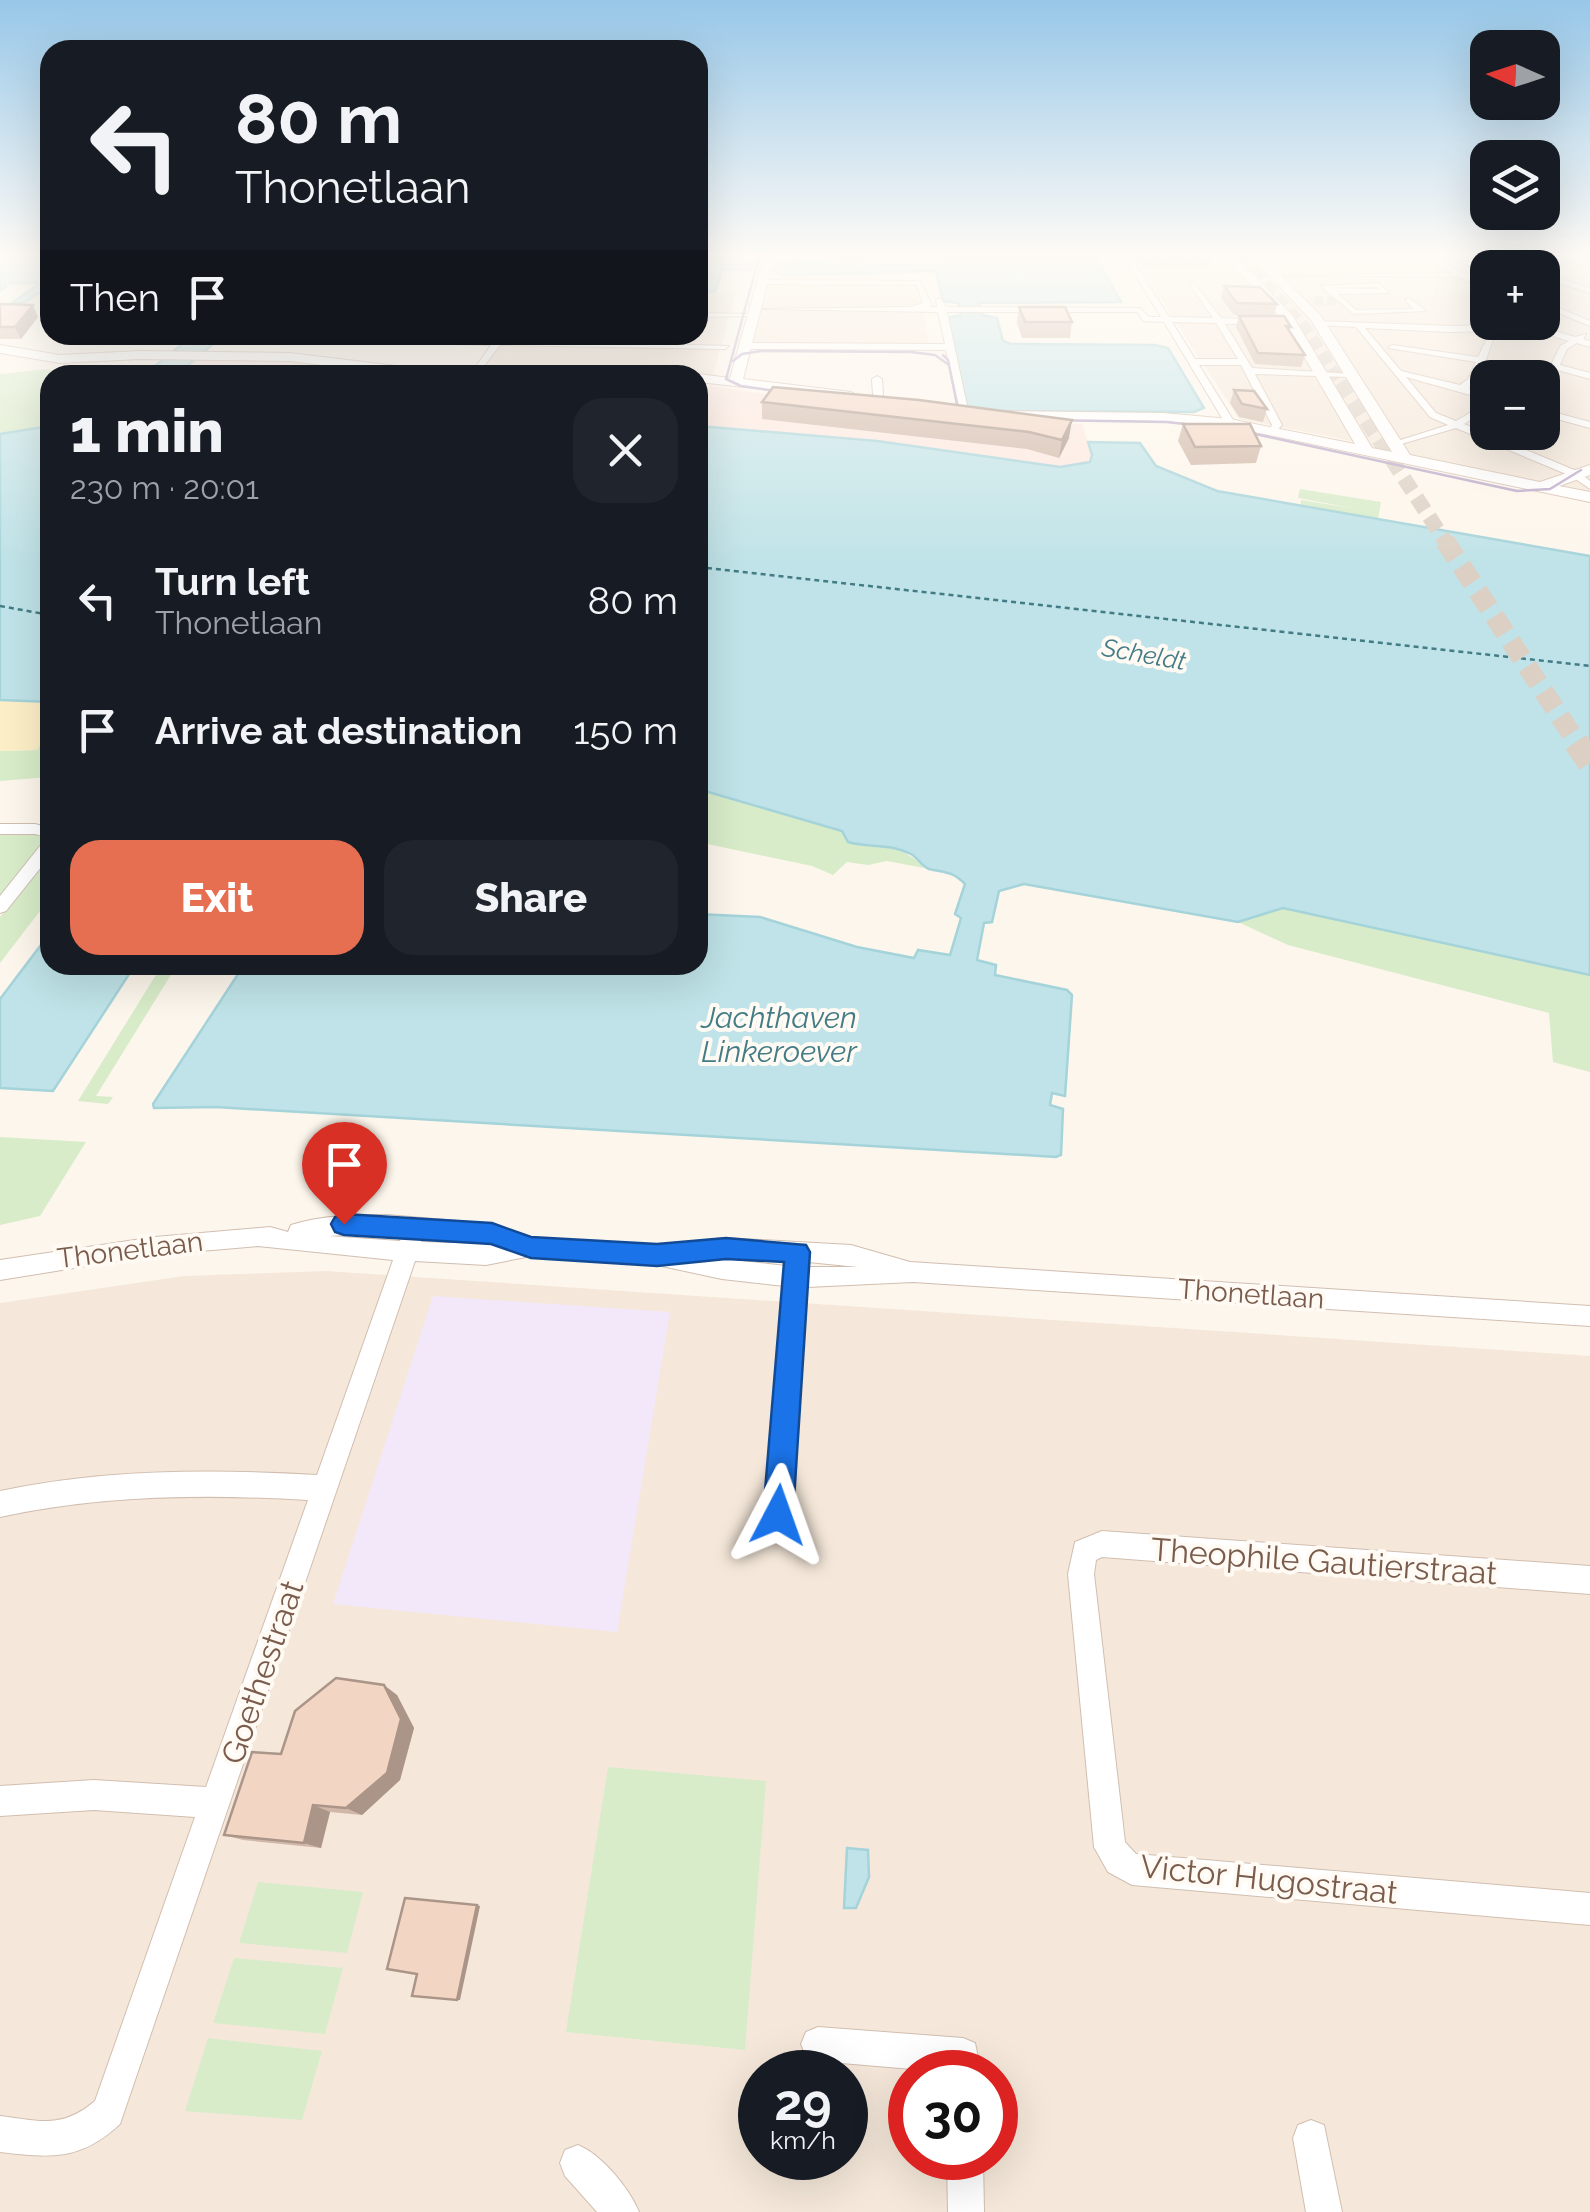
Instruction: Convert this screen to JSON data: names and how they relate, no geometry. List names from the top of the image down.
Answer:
{
  "streets": {
    "street": [
      "Thonetlaan",
      "Theophile Gautierstraat",
      "Goethestraat",
      "Victor Hugostraat"
    ]
  },
  "crossings": [
    ["Thonetlaan", "Goethestraat"],
    ["Theophile Gautierstraat", "Victor Hugostraat"]
  ],
  "water": ["Scheldt", "Jachthaven Linkeroever"],
  "north": "left",
  "page": {
    "map_buttons": ["+", "−"],
    "turn": ["80 m", "Thonetlaan"],
    "then": "Then",
    "heading": ["1 min", "230 m · 20:01"],
    "list": [
      {
        "name": "Turn left",
        "note": "Thonetlaan",
        "value": "80 m"
      },
      {
        "name": "Arrive at destination",
        "value": "150 m"
      }
    ],
    "buttons": ["Exit", "Share"],
    "speed": "29 km/h",
    "limit": "30"
  }
}
